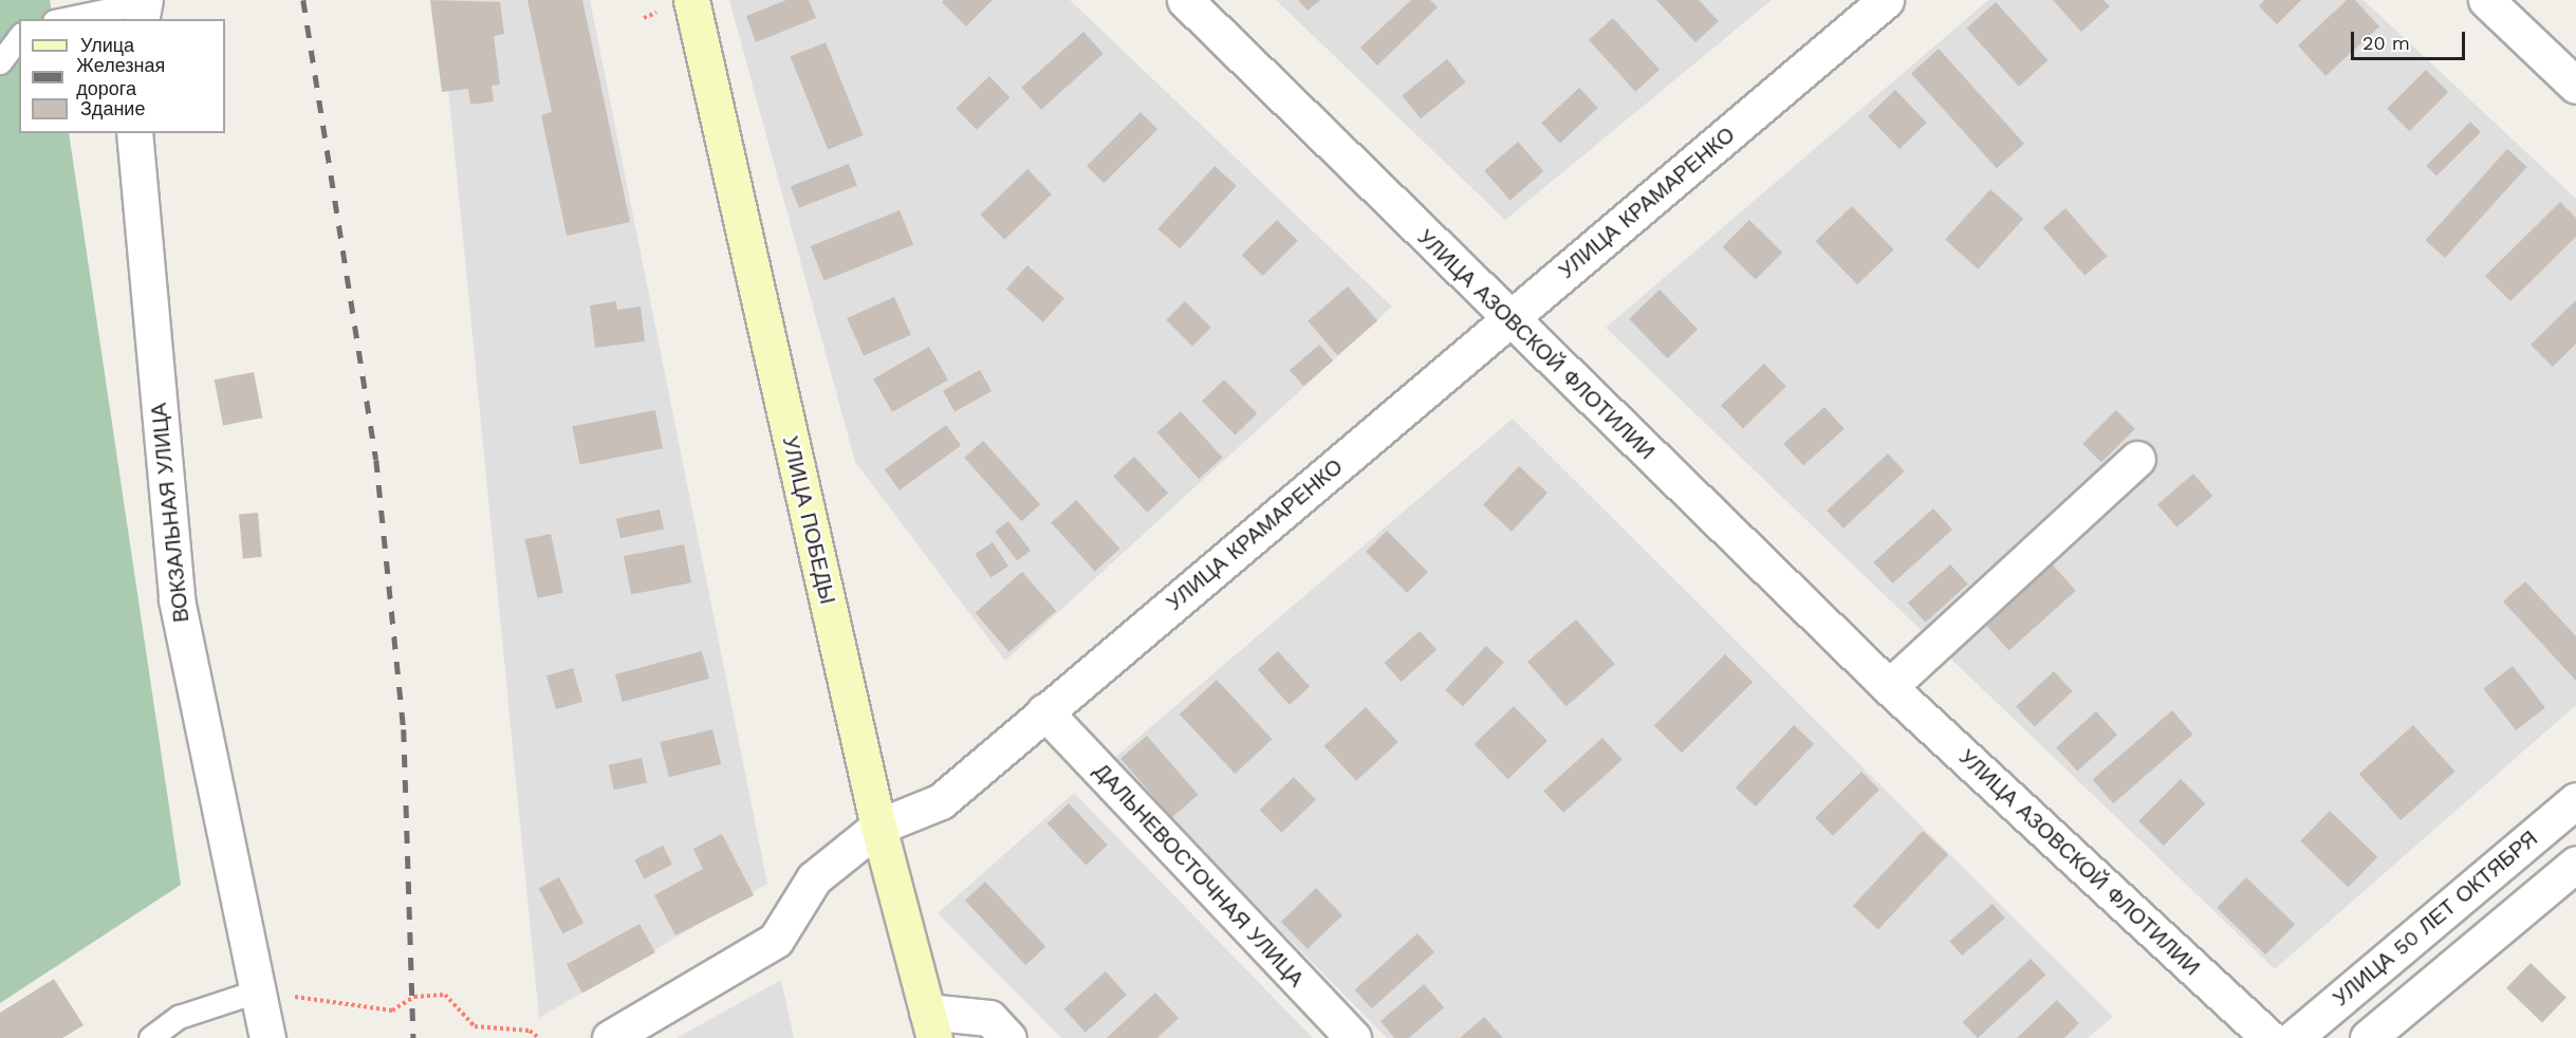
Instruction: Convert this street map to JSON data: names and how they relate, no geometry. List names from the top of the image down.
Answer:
{
  "streets": {
    "street": [
      "УЛИЦА КРАМАРЕНКО",
      "УЛИЦА АЗОВСКОЙ ФЛОТИЛИИ",
      "ВОКЗАЛЬНАЯ УЛИЦА",
      "УЛИЦА ПОБЕДЫ",
      "ДАЛЬНЕВОСТОЧНАЯ УЛИЦА",
      "УЛИЦА 50 ЛЕТ ОКТЯБРЯ"
    ]
  },
  "crossings": [
    ["УЛИЦА КРАМАРЕНКО", "УЛИЦА АЗОВСКОЙ ФЛОТИЛИИ"],
    ["УЛИЦА КРАМАРЕНКО", "УЛИЦА ПОБЕДЫ"],
    ["УЛИЦА КРАМАРЕНКО", "ДАЛЬНЕВОСТОЧНАЯ УЛИЦА"]
  ],
  "legend": ["Улица", "Железная дорога", "Здание"],
  "scale_bar": "20 m"
}
